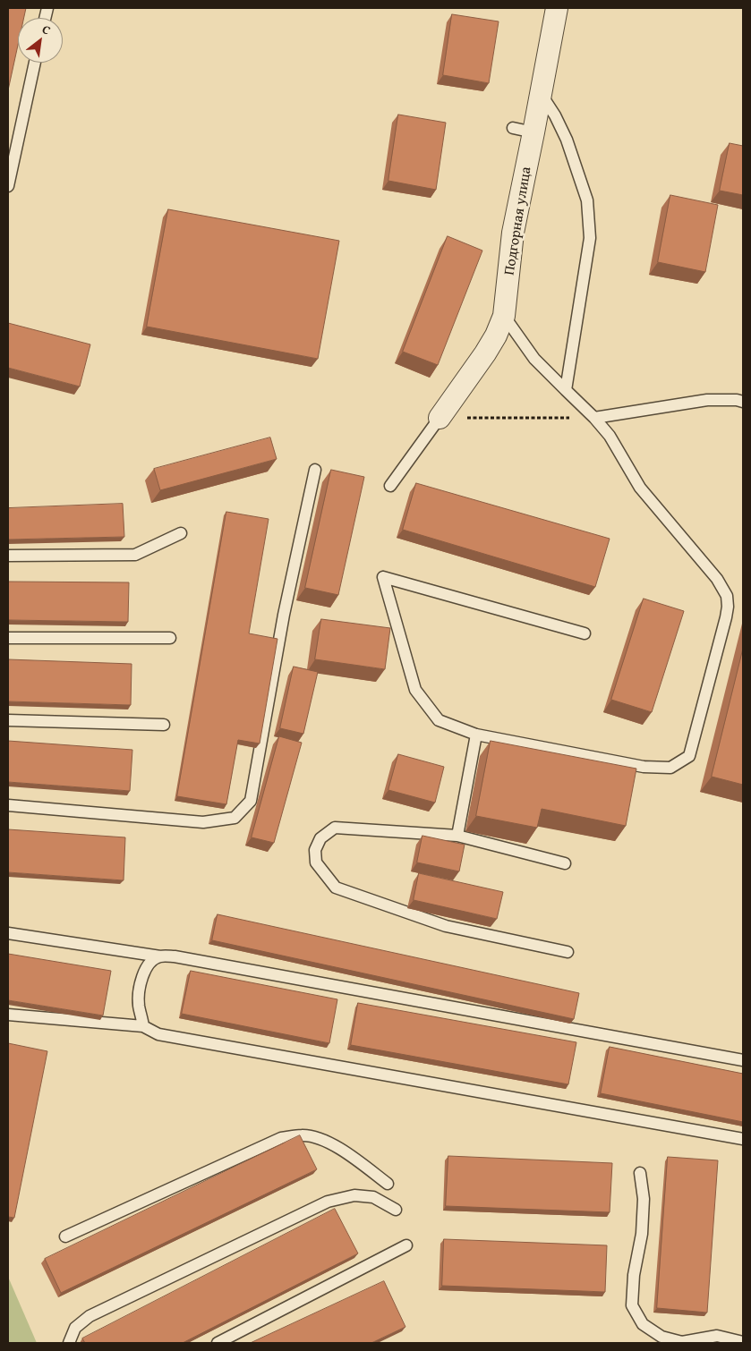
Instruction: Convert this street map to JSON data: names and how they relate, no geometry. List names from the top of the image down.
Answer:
{
  "streets": {
    "street": ["Подгорная улица"]
  },
  "north": "top right"
}
